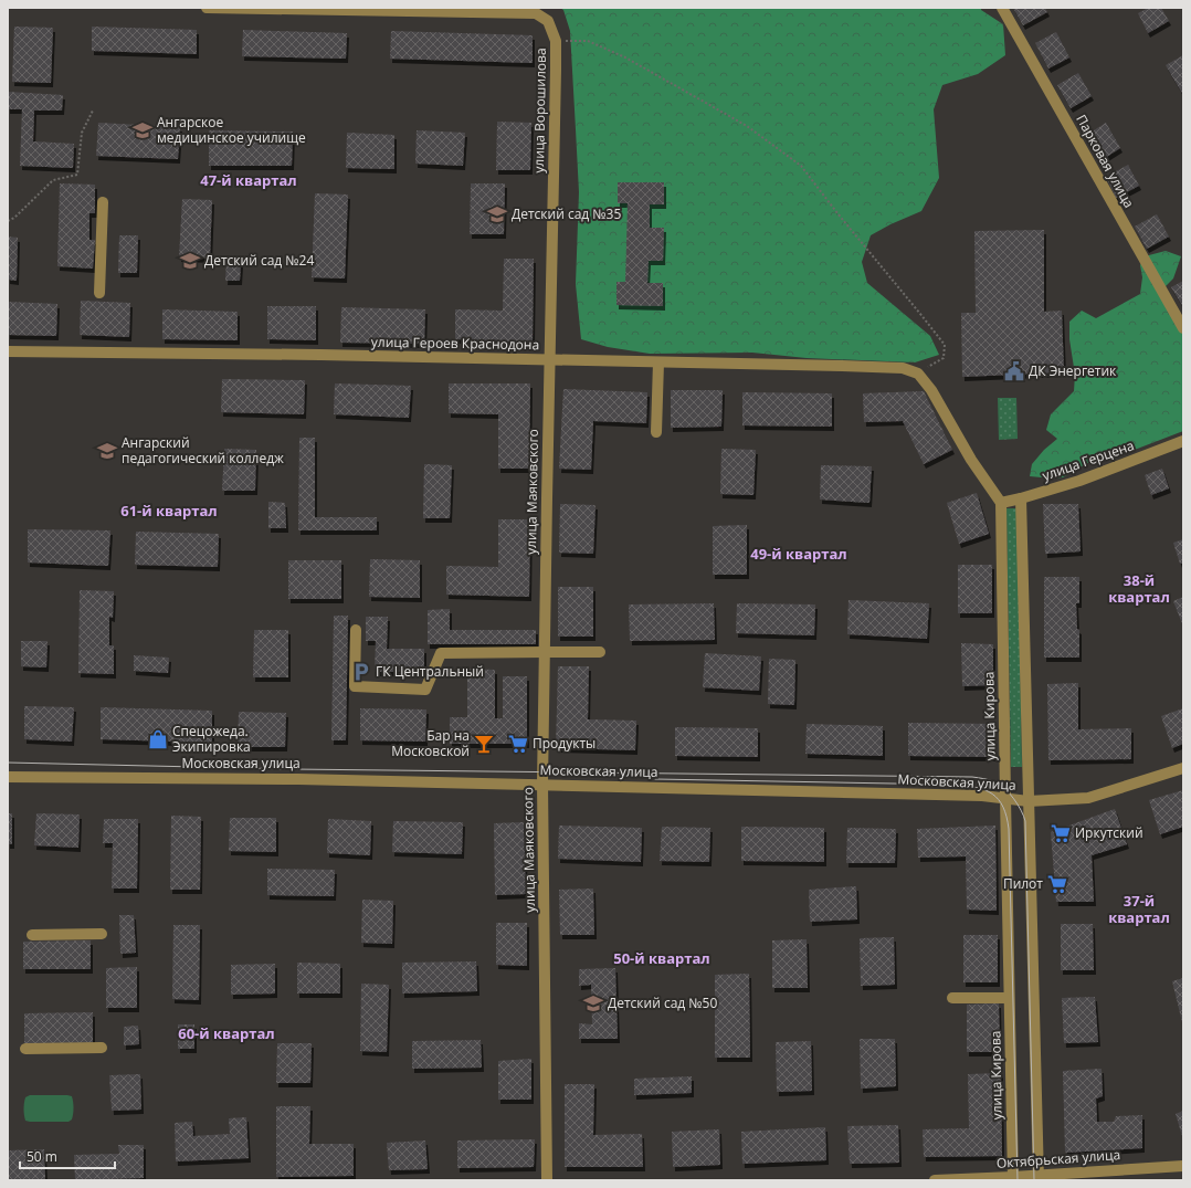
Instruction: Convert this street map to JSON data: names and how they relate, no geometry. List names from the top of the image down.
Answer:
{
  "streets": {
    "street": [
      "улица Ворошилова",
      "Парковая улица",
      "улица Героев Краснодона",
      "улица Герцена",
      "улица Маяковского",
      "улица Кирова",
      "Московская улица",
      "Октябрьская улица"
    ]
  },
  "crossings": [
    ["улица Ворошилова", "улица Героев Краснодона"],
    ["улица Ворошилова", "улица Маяковского"],
    ["улица Героев Краснодона", "улица Маяковского"],
    ["улица Герцена", "улица Кирова"],
    ["улица Маяковского", "Московская улица"],
    ["улица Кирова", "Московская улица"],
    ["улица Кирова", "Октябрьская улица"]
  ],
  "districts": [
    "47-й квартал",
    "61-й квартал",
    "49-й квартал",
    "38-й квартал",
    "37-й квартал",
    "50-й квартал",
    "60-й квартал"
  ],
  "places": {
    "school or university": [
      "Ангарское медицинское училище",
      "Детский сад №35",
      "Детский сад №24",
      "Ангарский педагогический колледж",
      "Детский сад №50"
    ],
    "public building": ["ДК Энергетик"],
    "parking": ["ГК Центральный"],
    "shop": ["Спецожеда. Экипировка"],
    "bar": ["Бар на Московской"],
    "supermarket": ["Продукты", "Иркутский", "Пилот"]
  },
  "scale_bar": "50 m"
}
